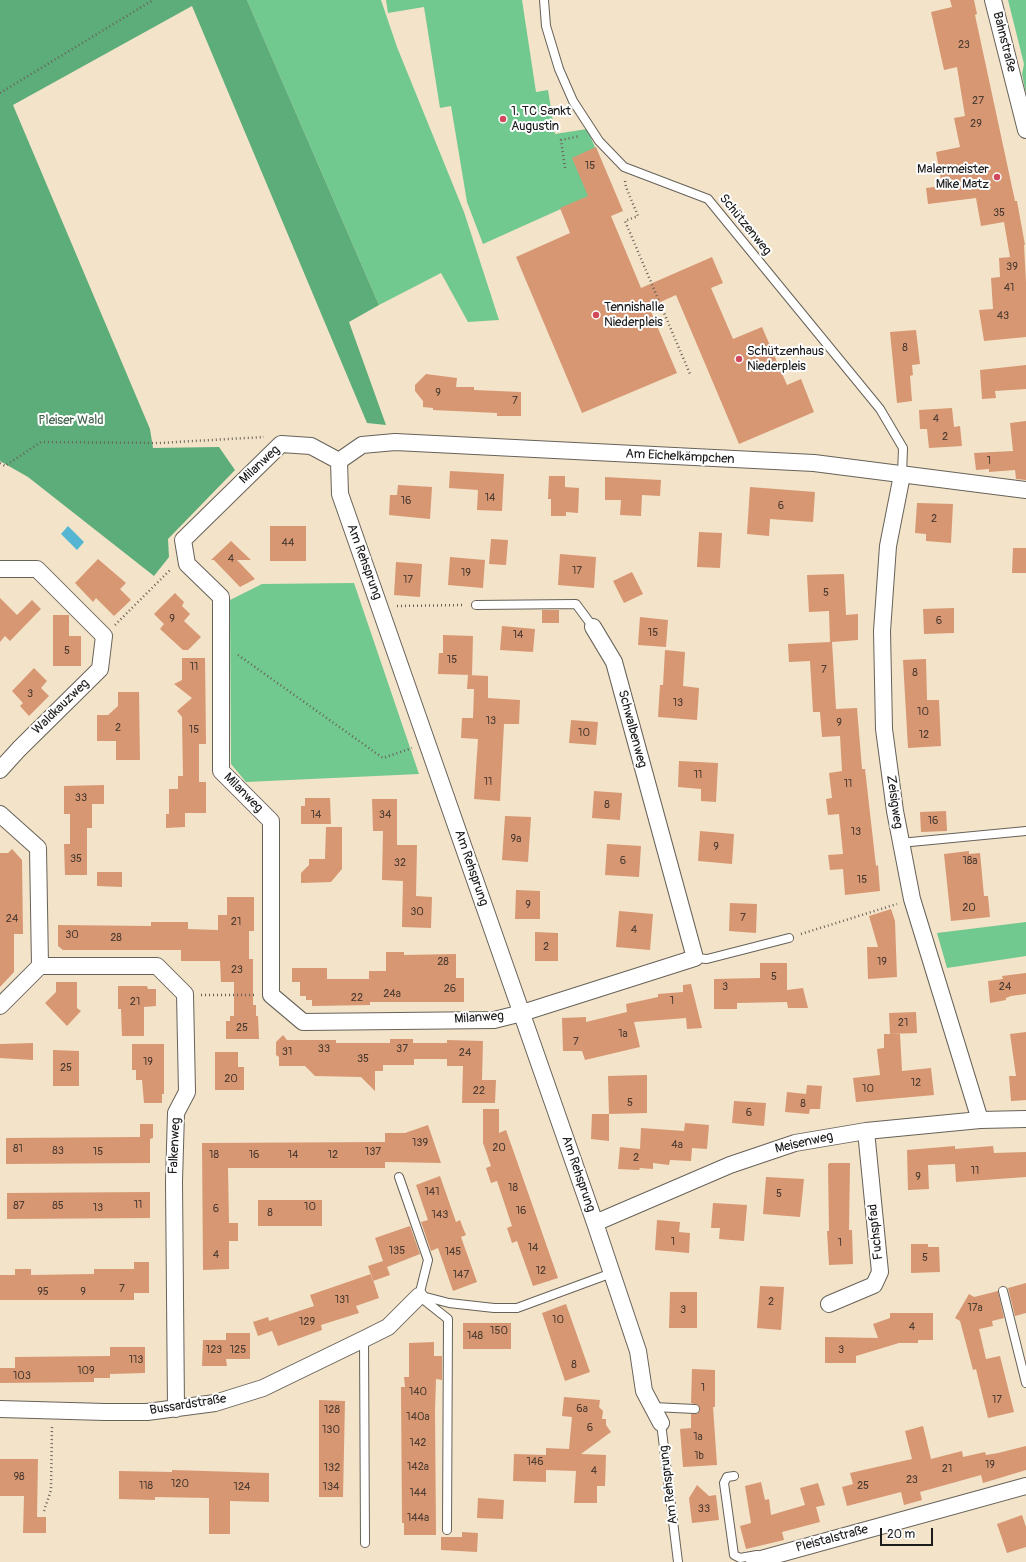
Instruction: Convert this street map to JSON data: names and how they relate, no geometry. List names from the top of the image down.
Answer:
{
  "streets": {
    "street": [
      "Bahnstraße",
      "Am Eichelkämpchen",
      "Milanweg",
      "Am Rehsprung",
      "Waldkauzweg",
      "Schwalbenweg",
      "Zeisigweg",
      "Meisenweg",
      "Falkenweg",
      "Fuchspfad",
      "Bussardstraße",
      "Pleistalstraße"
    ],
    "lane": ["Schützenweg"]
  },
  "crossings": [
    ["Schützenweg", "Am Eichelkämpchen"],
    ["Schützenweg", "Zeisigweg"],
    ["Am Eichelkämpchen", "Milanweg"],
    ["Am Eichelkämpchen", "Am Rehsprung"],
    ["Am Eichelkämpchen", "Zeisigweg"],
    ["Milanweg", "Am Rehsprung"],
    ["Am Rehsprung", "Meisenweg"],
    ["Zeisigweg", "Meisenweg"],
    ["Meisenweg", "Fuchspfad"],
    ["Falkenweg", "Bussardstraße"]
  ],
  "parks": ["Pleiser Wald"],
  "places": [
    "1. TC Sankt Augustin",
    "Malermeister Mike Matz",
    "Tennishalle Niederpleis",
    "Schützenhaus Niederpleis"
  ],
  "house_numbers": [
    "23",
    "27",
    "29",
    "15",
    "35",
    "39",
    "41",
    "43",
    "8",
    "9",
    "7",
    "4",
    "2",
    "1",
    "14",
    "16",
    "6",
    "2",
    "44",
    "4",
    "17",
    "19",
    "17",
    "5",
    "9",
    "6",
    "15",
    "14",
    "5",
    "15",
    "11",
    "7",
    "8",
    "3",
    "13",
    "10",
    "13",
    "9",
    "2",
    "15",
    "10",
    "12",
    "11",
    "11",
    "11",
    "33",
    "8",
    "14",
    "34",
    "16",
    "13",
    "9a",
    "9",
    "35",
    "6",
    "18a",
    "32",
    "15",
    "9",
    "20",
    "30",
    "7",
    "24",
    "21",
    "4",
    "30",
    "28",
    "2",
    "28",
    "19",
    "23",
    "5",
    "3",
    "24",
    "26",
    "24a",
    "22",
    "1",
    "21",
    "21",
    "25",
    "1a",
    "7",
    "33",
    "37",
    "31",
    "24",
    "35",
    "19",
    "25",
    "20",
    "12",
    "10",
    "22",
    "5",
    "8",
    "6",
    "139",
    "4a",
    "20",
    "81",
    "83",
    "15",
    "137",
    "18",
    "16",
    "14",
    "12",
    "2",
    "11",
    "9",
    "18",
    "141",
    "5",
    "11",
    "87",
    "85",
    "10",
    "13",
    "6",
    "16",
    "8",
    "143",
    "1",
    "1",
    "14",
    "135",
    "145",
    "4",
    "5",
    "12",
    "147",
    "7",
    "95",
    "9",
    "131",
    "2",
    "17a",
    "3",
    "10",
    "129",
    "4",
    "150",
    "148",
    "123",
    "125",
    "3",
    "113",
    "8",
    "109",
    "103",
    "1",
    "140",
    "17",
    "6a",
    "128",
    "140a",
    "6",
    "130",
    "1a",
    "142",
    "1b",
    "146",
    "19",
    "142a",
    "132",
    "21",
    "4",
    "98",
    "23",
    "120",
    "118",
    "25",
    "124",
    "134",
    "144",
    "33",
    "144a"
  ],
  "scale_bar": "20 m"
}
